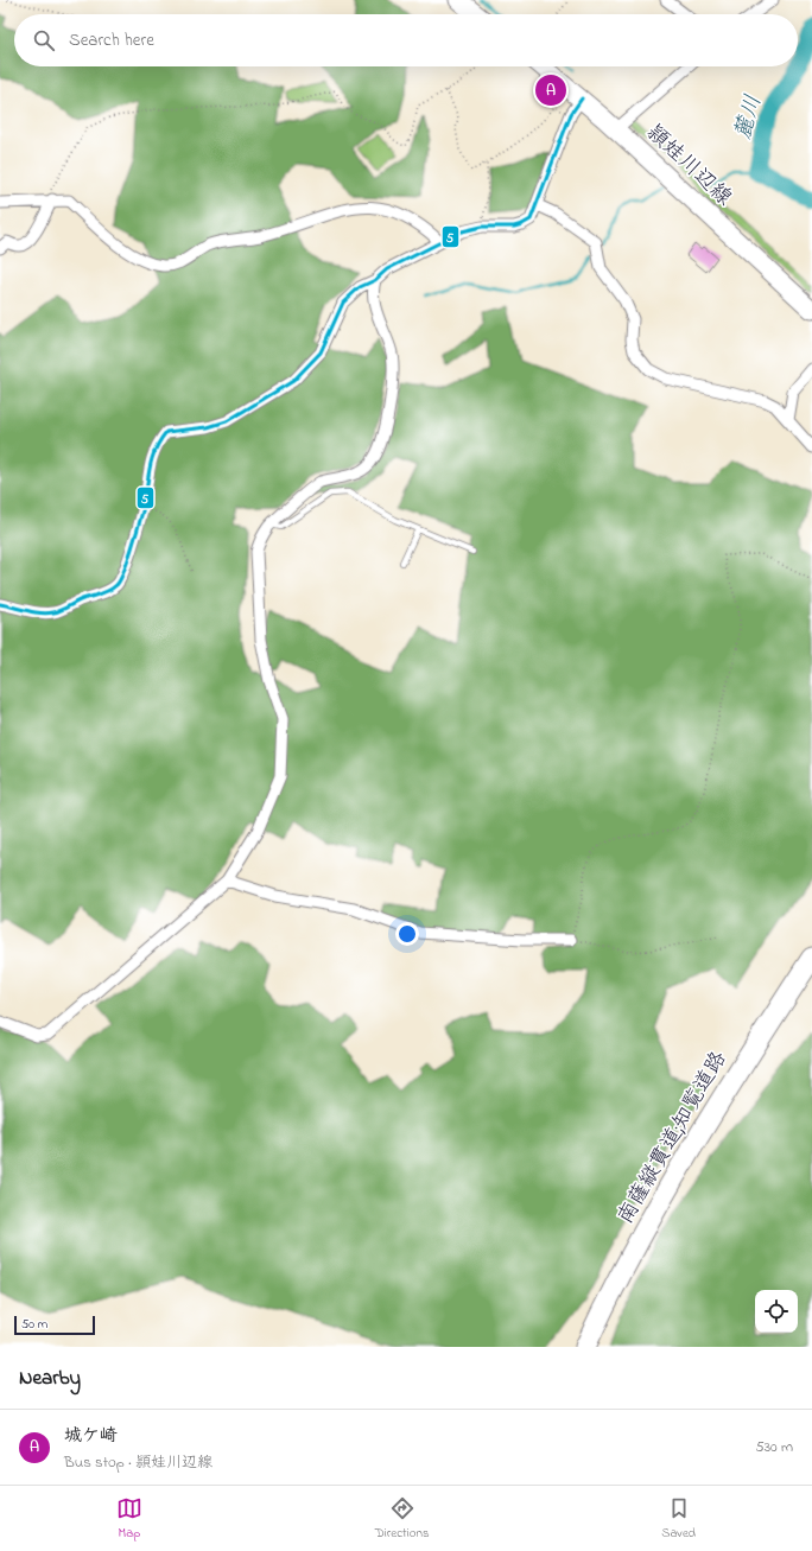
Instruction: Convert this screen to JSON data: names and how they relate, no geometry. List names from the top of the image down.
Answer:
{
  "streets": {
    "highway": ["南薩縦貫道;知覧道路"],
    "main road": ["頴娃川辺線"]
  },
  "water": ["麓川"],
  "lines": ["transit line 5"],
  "scale_bar": "50 m",
  "page": {
    "search": "Search here",
    "pins": "A",
    "scale": "50 m",
    "heading": "Nearby",
    "list": [
      {
        "mark": "A",
        "name": "城ケ崎",
        "note": "Bus stop · 頴娃川辺線",
        "value": "530 m"
      }
    ],
    "nav": ["Map", "Directions", "Saved"]
  }
}
